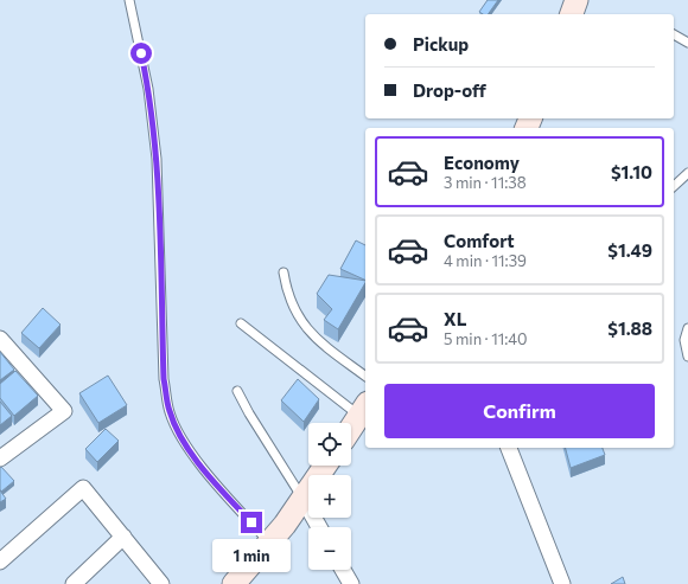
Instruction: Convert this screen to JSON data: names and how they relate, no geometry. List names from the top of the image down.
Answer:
{
  "page": {
    "banner": ["Pickup", "Drop-off"],
    "list": [
      {
        "name": "Economy",
        "note": "3 min · 11:38",
        "value": "$1.10"
      },
      {
        "name": "Comfort",
        "note": "4 min · 11:39",
        "value": "$1.49"
      },
      {
        "name": "XL",
        "note": "5 min · 11:40",
        "value": "$1.88"
      }
    ],
    "buttons": "Confirm",
    "map_buttons": ["+", "−"],
    "bubble": "1 min"
  }
}
